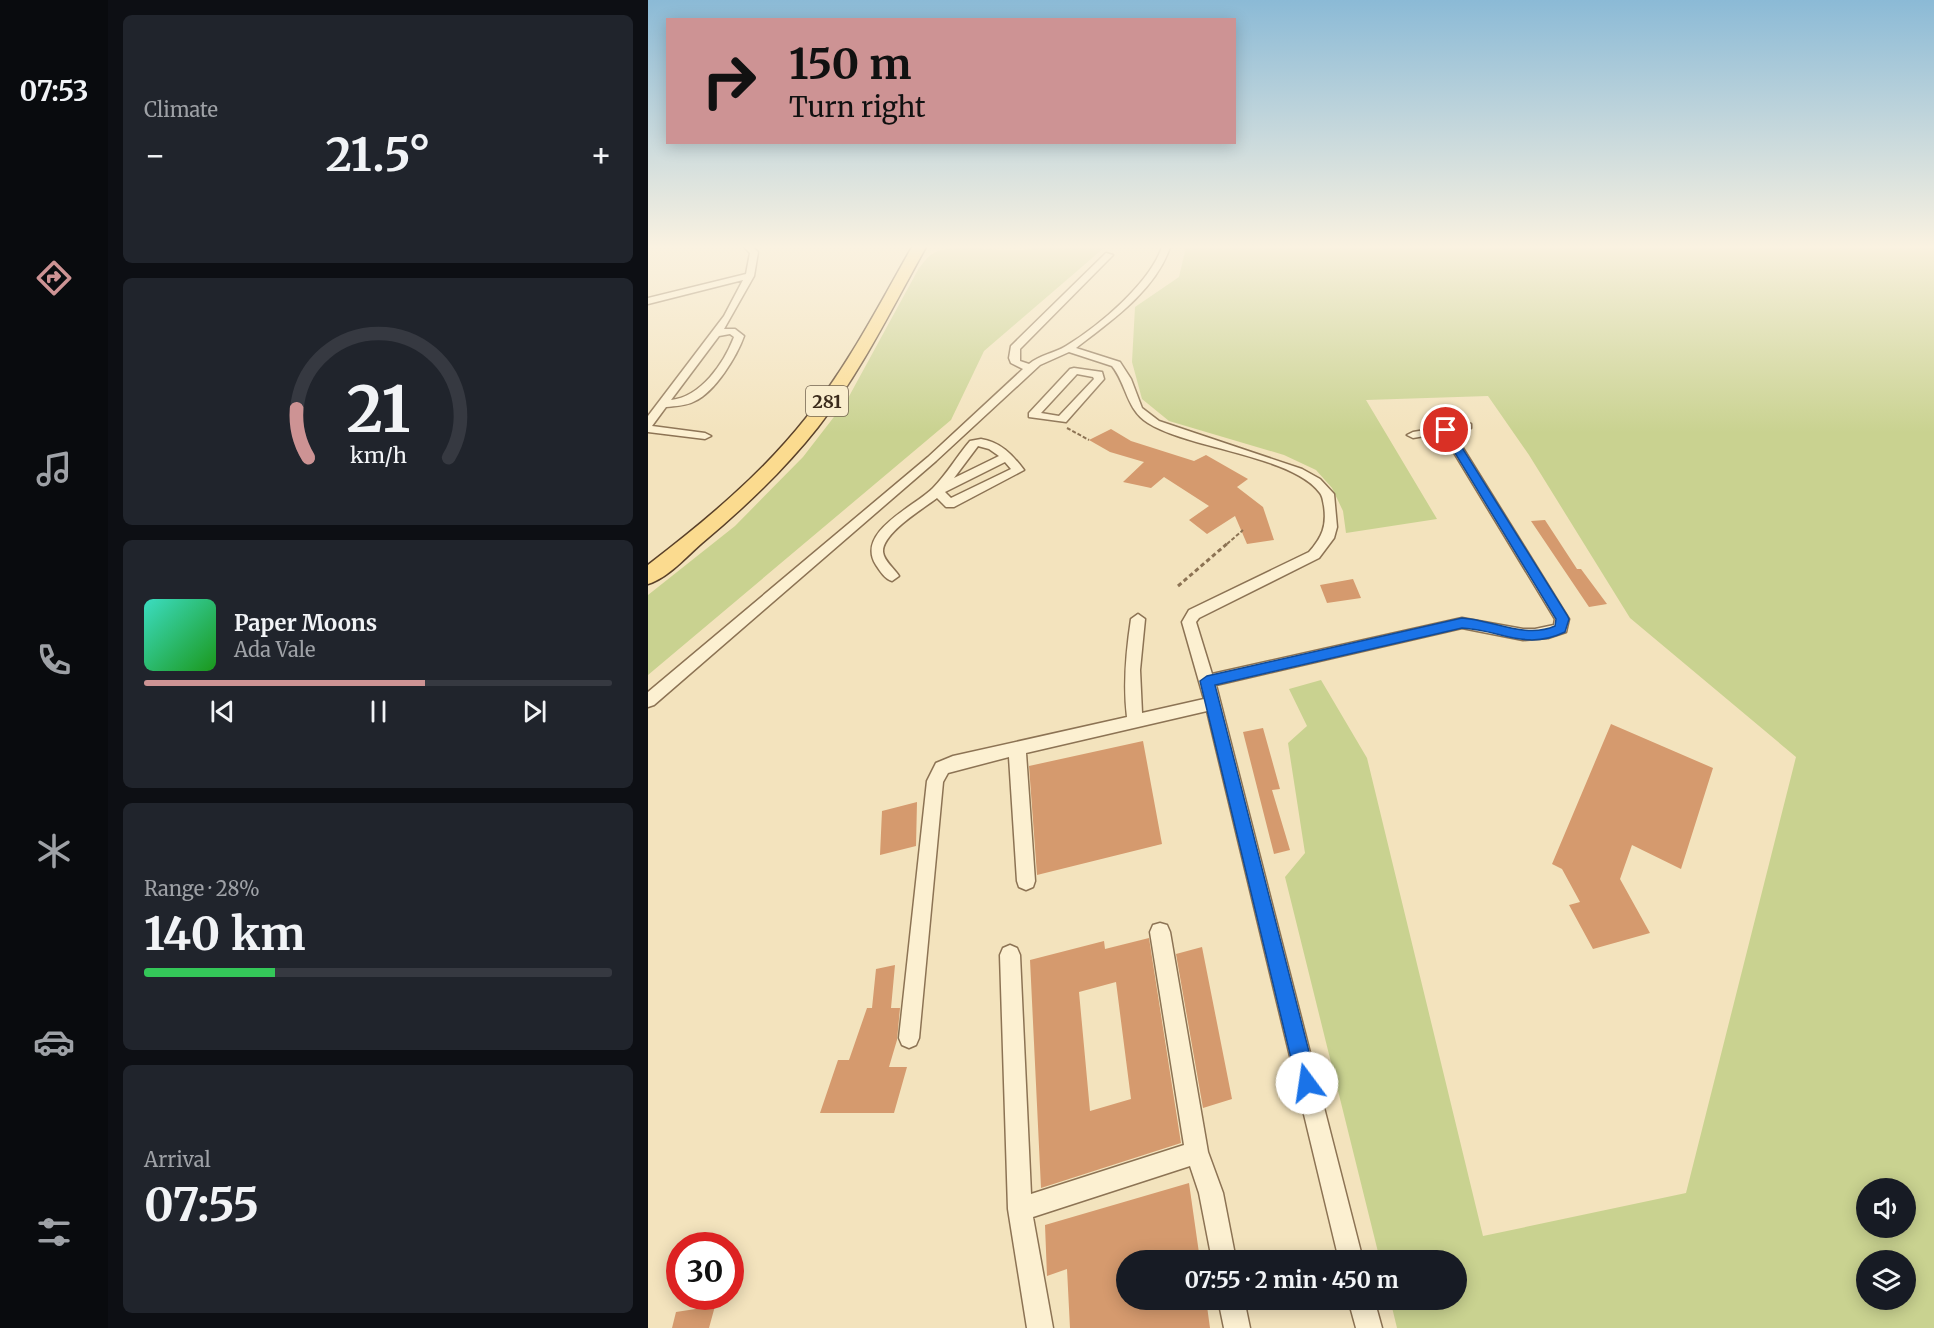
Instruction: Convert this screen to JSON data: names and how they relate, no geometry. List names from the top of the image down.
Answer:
{
  "streets": {
    "main road": ["281"]
  },
  "page": {
    "tabs": "07:53",
    "tile": [
      "Climate",
      ["Range · 28%", "140 km"],
      ["Arrival", "07:55"]
    ],
    "turn": ["150 m", "Turn right"],
    "heat": ["−", "21.5°", "+"],
    "song": ["Paper Moons", "Ada Vale"],
    "limit": "30",
    "trip": "07:55 · 2 min · 450 m",
    "gauge": ["21", "km/h"]
  }
}
